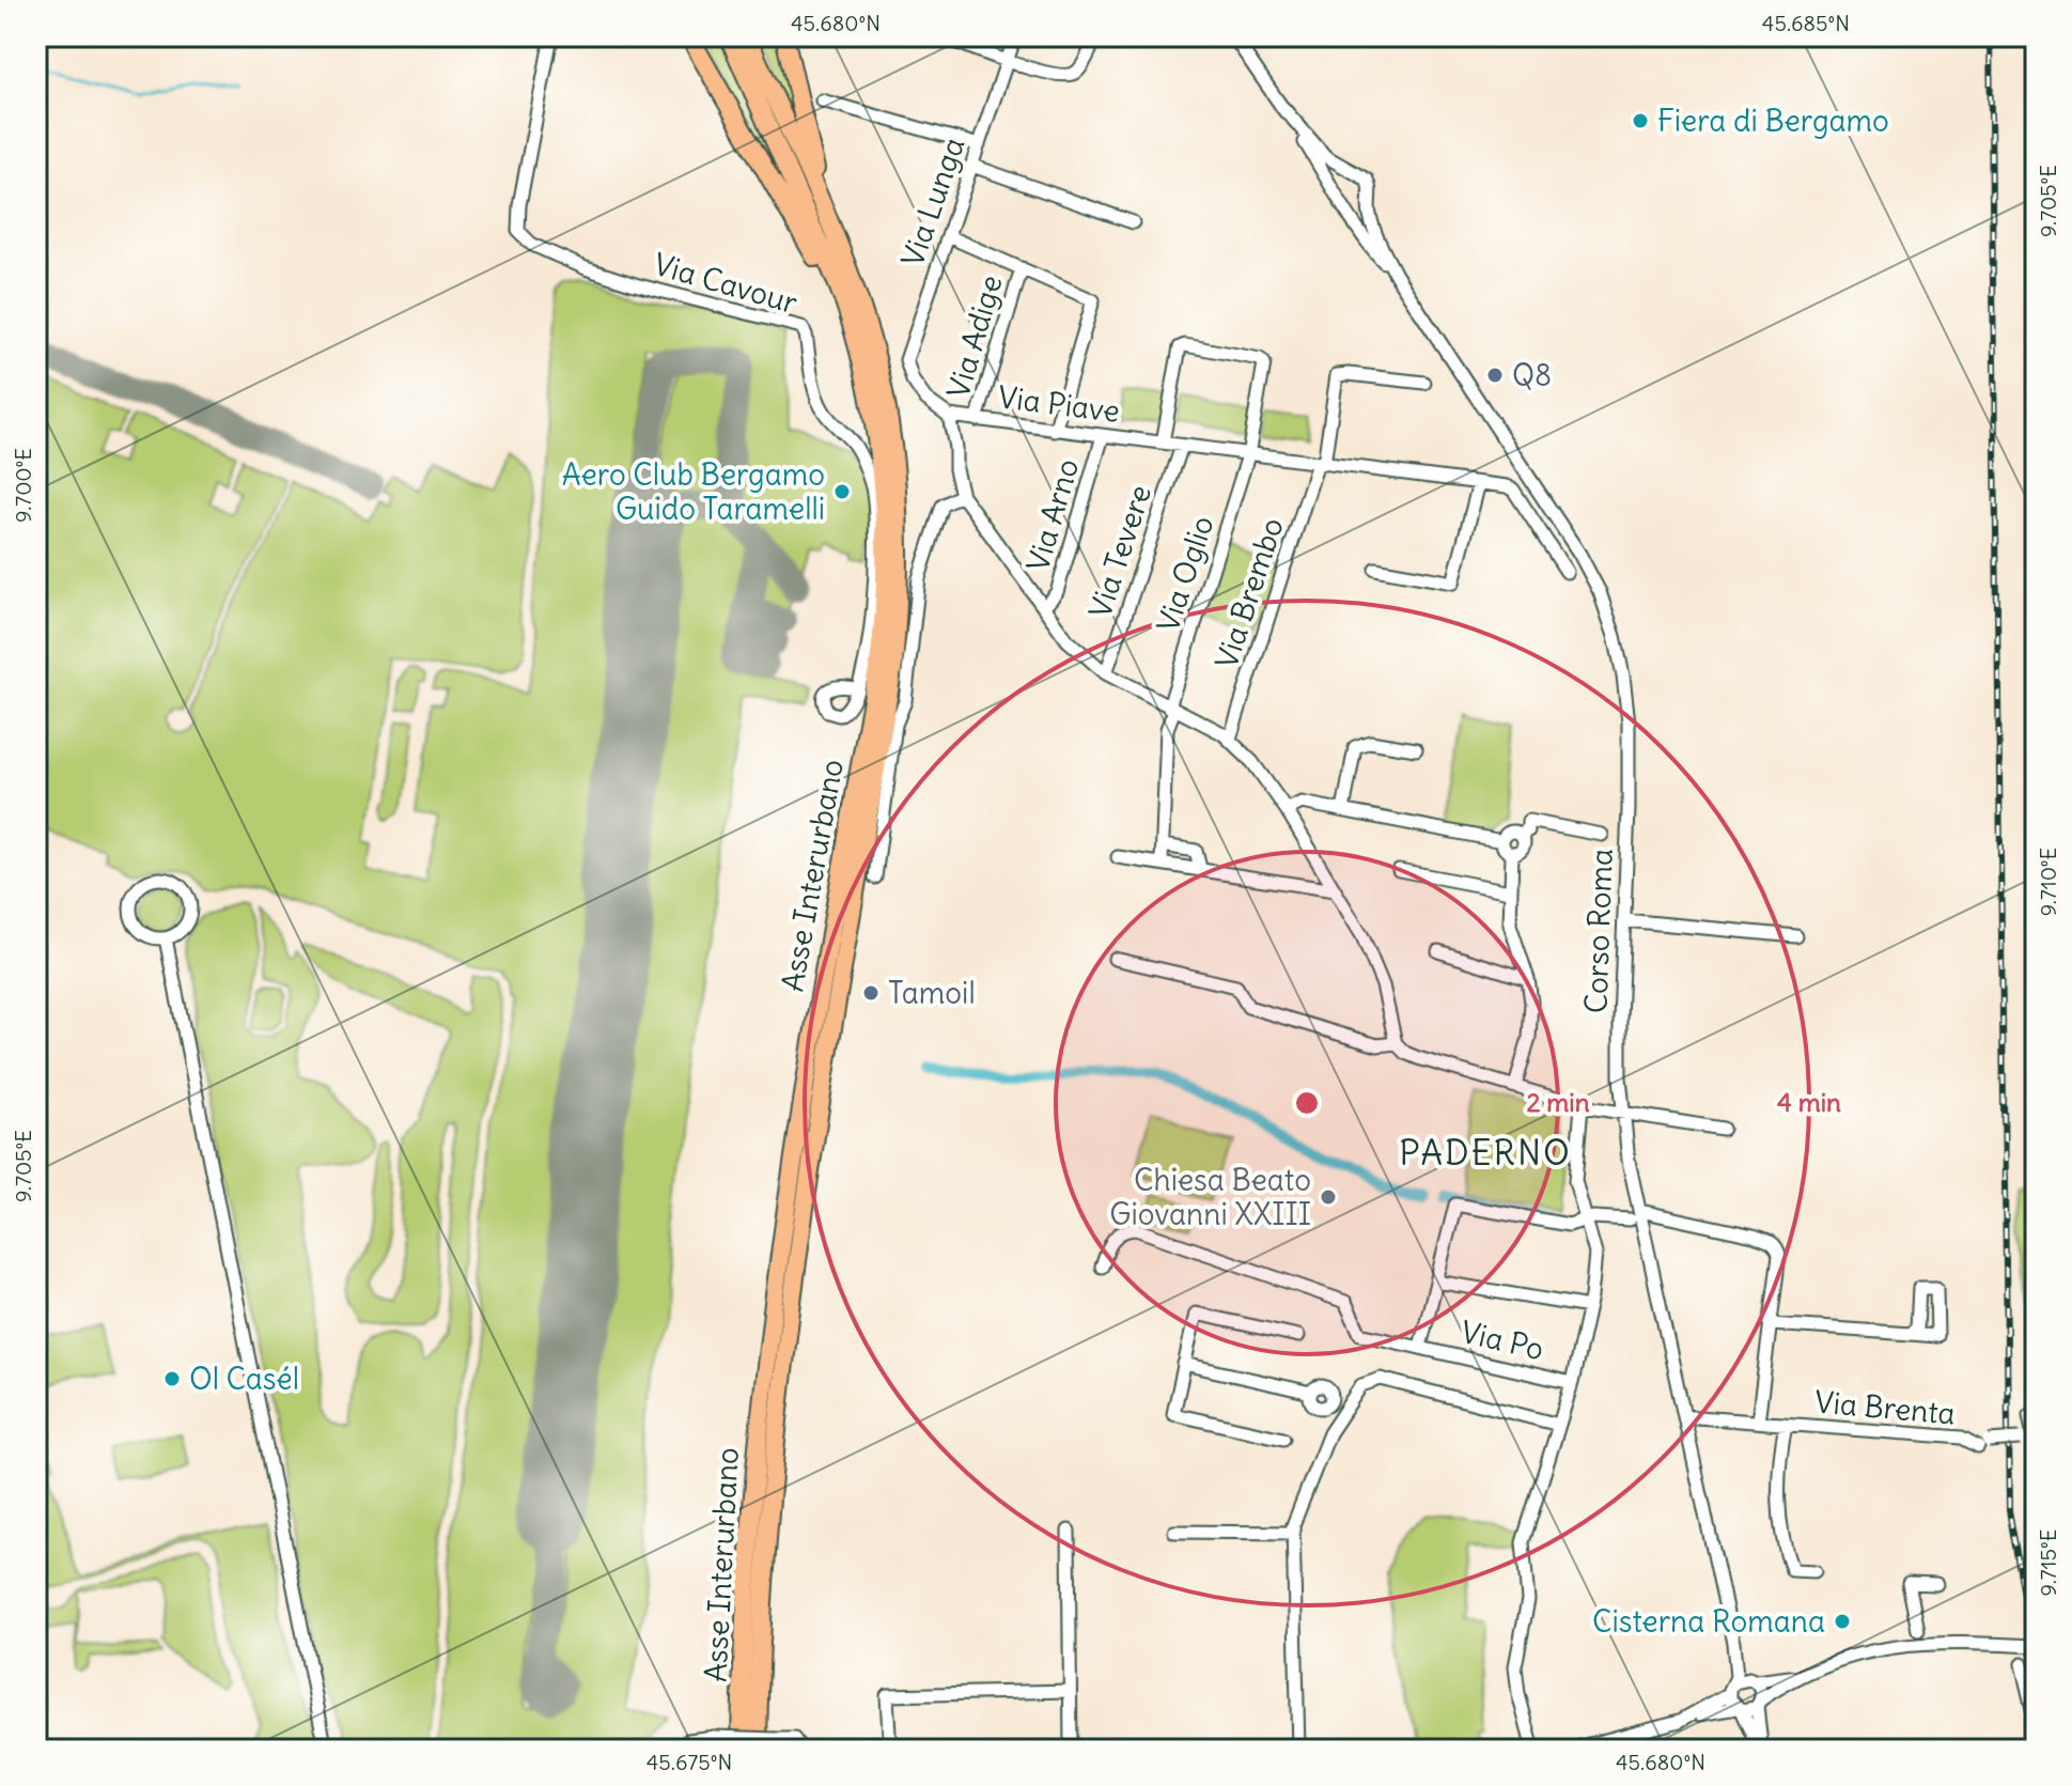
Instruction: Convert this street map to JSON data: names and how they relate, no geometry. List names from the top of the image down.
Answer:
{
  "streets": {
    "highway": ["Asse Interurbano"],
    "street": [
      "Via Lunga",
      "Via Cavour",
      "Via Adige",
      "Via Piave",
      "Via Arno",
      "Via Tevere",
      "Via Oglio",
      "Via Brembo",
      "Corso Roma",
      "Via Po",
      "Via Brenta"
    ]
  },
  "crossings": [
    ["Via Lunga", "Via Piave"],
    ["Via Adige", "Via Piave"],
    ["Via Piave", "Via Arno"],
    ["Via Piave", "Via Tevere"],
    ["Via Piave", "Via Oglio"],
    ["Via Piave", "Via Brembo"],
    ["Corso Roma", "Via Brenta"]
  ],
  "districts": ["PADERNO"],
  "places": [
    "Fiera di Bergamo",
    "Q8",
    "Aero Club Bergamo Guido Taramelli",
    "Tamoil",
    "Chiesa Beato Giovanni XXIII",
    "Ol Casél",
    "Cisterna Romana"
  ],
  "coordinates": [
    "45.680°N",
    "45.685°N",
    "9.705°E",
    "9.700°E",
    "9.710°E",
    "9.715°E",
    "45.675°N"
  ],
  "rings": ["2 min", "4 min"]
}
